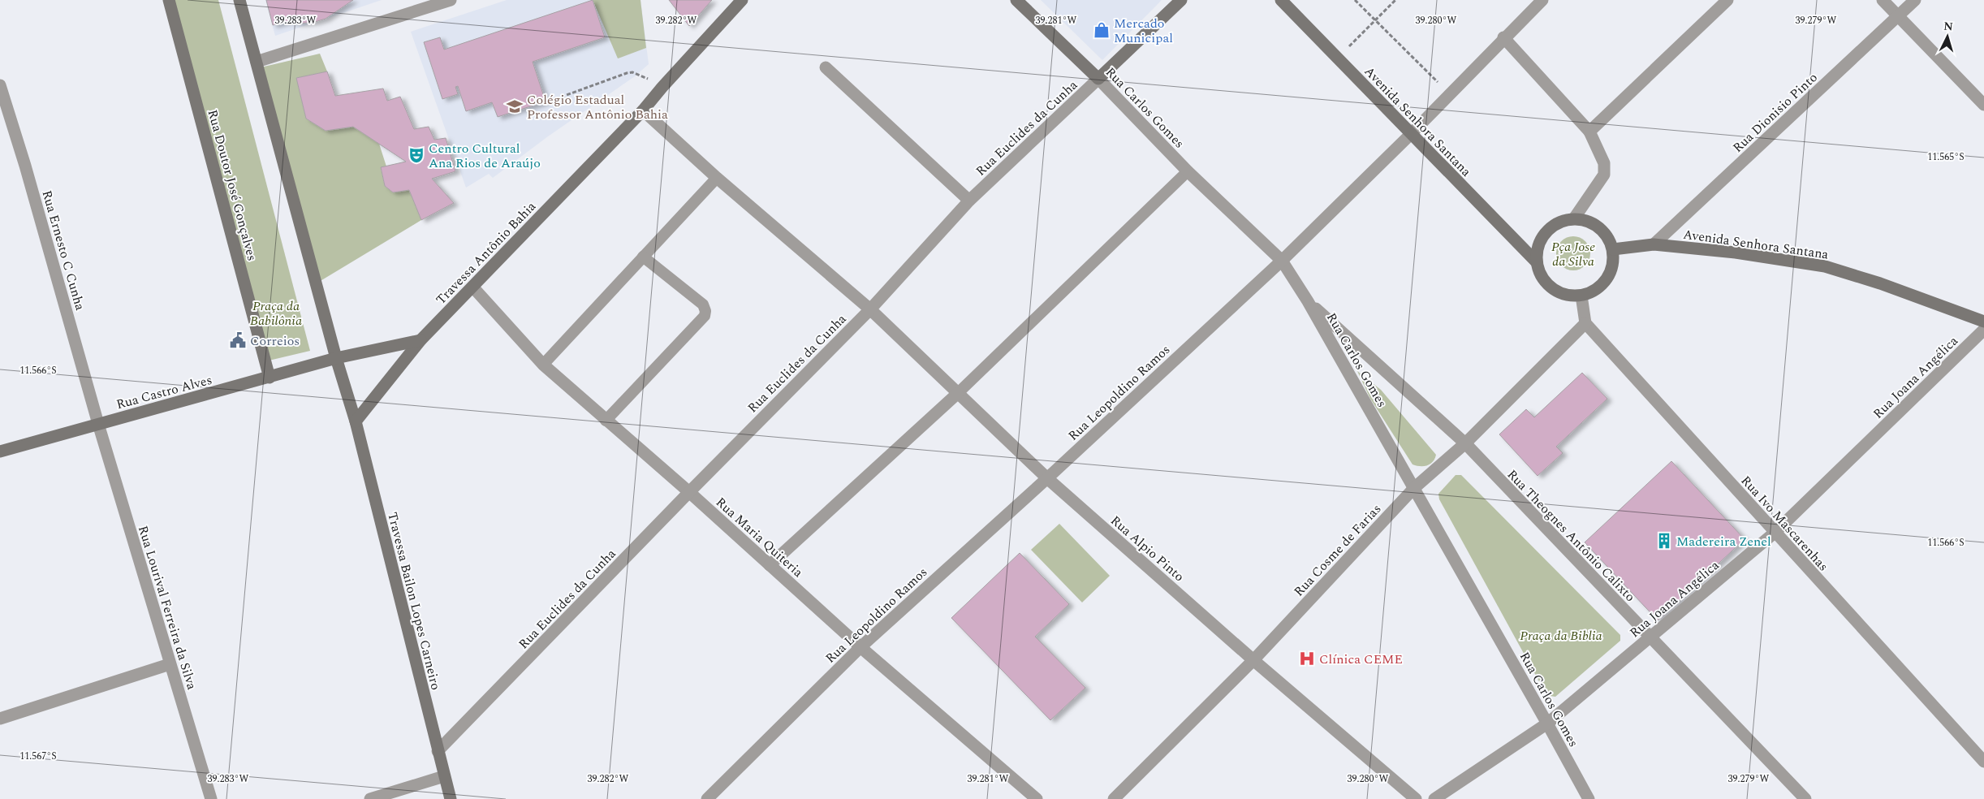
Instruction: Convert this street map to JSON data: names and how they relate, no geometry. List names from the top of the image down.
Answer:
{
  "streets": {
    "street": [
      "Rua Carlos Gomes",
      "Rua Dionisio Pinto",
      "Avenida Senhora Santana",
      "Rua Euclides da Cunha",
      "Rua Doutor José Gonçalves",
      "Rua Ernesto C Cunha",
      "Travessa Antônio Bahia",
      "Rua Joana Angélica",
      "Rua Castro Alves",
      "Rua Leopoldino Ramos",
      "Rua Ivo Mascarenhas",
      "Rua Theognes Antônio Calixto",
      "Rua Maria Quiteria",
      "Rua Alpio Pinto",
      "Rua Cosme de Farias",
      "Travessa Bailon Lopes Carneiro",
      "Rua Lourival Ferreira da Silva"
    ]
  },
  "crossings": [
    ["Rua Carlos Gomes", "Rua Euclides da Cunha"],
    ["Rua Carlos Gomes", "Rua Joana Angélica"],
    ["Rua Carlos Gomes", "Rua Leopoldino Ramos"],
    ["Rua Carlos Gomes", "Rua Theognes Antônio Calixto"],
    ["Rua Carlos Gomes", "Rua Cosme de Farias"],
    ["Rua Dionisio Pinto", "Avenida Senhora Santana"],
    ["Avenida Senhora Santana", "Rua Leopoldino Ramos"],
    ["Rua Euclides da Cunha", "Rua Maria Quiteria"],
    ["Rua Euclides da Cunha", "Rua Alpio Pinto"],
    ["Rua Euclides da Cunha", "Travessa Bailon Lopes Carneiro"],
    ["Rua Doutor José Gonçalves", "Rua Castro Alves"],
    ["Rua Ernesto C Cunha", "Rua Castro Alves"],
    ["Rua Ernesto C Cunha", "Rua Lourival Ferreira da Silva"],
    ["Travessa Antônio Bahia", "Rua Castro Alves"],
    ["Travessa Antônio Bahia", "Rua Maria Quiteria"],
    ["Travessa Antônio Bahia", "Travessa Bailon Lopes Carneiro"],
    ["Rua Joana Angélica", "Rua Ivo Mascarenhas"],
    ["Rua Joana Angélica", "Rua Theognes Antônio Calixto"],
    ["Rua Castro Alves", "Travessa Bailon Lopes Carneiro"],
    ["Rua Castro Alves", "Rua Lourival Ferreira da Silva"],
    ["Rua Leopoldino Ramos", "Rua Maria Quiteria"],
    ["Rua Leopoldino Ramos", "Rua Alpio Pinto"],
    ["Rua Ivo Mascarenhas", "Rua Cosme de Farias"],
    ["Rua Theognes Antônio Calixto", "Rua Cosme de Farias"],
    ["Rua Alpio Pinto", "Rua Cosme de Farias"]
  ],
  "parks": ["Pça Jose da Silva", "Praça da Babilônia", "Praça da Biblia"],
  "places": {
    "shop": ["Mercado Municipal"],
    "school or university": ["Colégio Estadual Professor Antônio Bahia"],
    "theatre": ["Centro Cultural Ana Rios de Araújo"],
    "public building": ["Correios"],
    "building": ["Madereira Zenel"],
    "hospital": ["Clínica CEME"]
  },
  "north": "top",
  "coordinates": [
    "39.283°W",
    "39.282°W",
    "39.281°W",
    "39.280°W",
    "39.279°W",
    "11.565°S",
    "11.566°S",
    "11.567°S"
  ]
}
